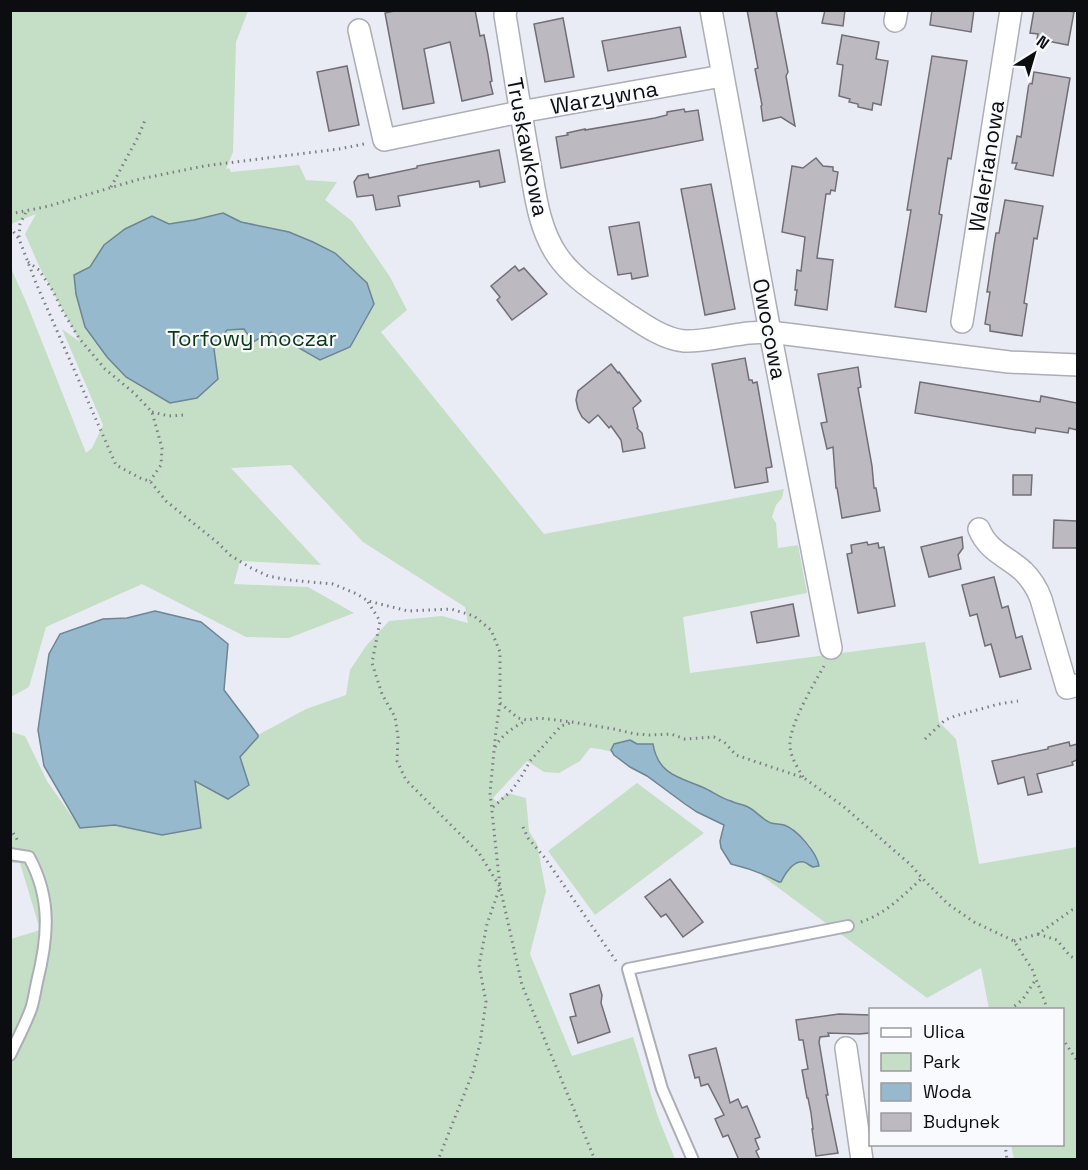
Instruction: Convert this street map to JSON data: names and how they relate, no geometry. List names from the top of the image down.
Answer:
{
  "streets": {
    "street": [
      "Warzywna",
      "Truskawkowa",
      "Walerianowa",
      "Owocowa"
    ]
  },
  "crossings": [
    ["Warzywna", "Truskawkowa"],
    ["Warzywna", "Owocowa"],
    ["Truskawkowa", "Owocowa"]
  ],
  "parks": ["Torfowy moczar"],
  "legend": [
    "Ulica",
    "Park",
    "Woda",
    "Budynek"
  ],
  "north": "top right"
}
